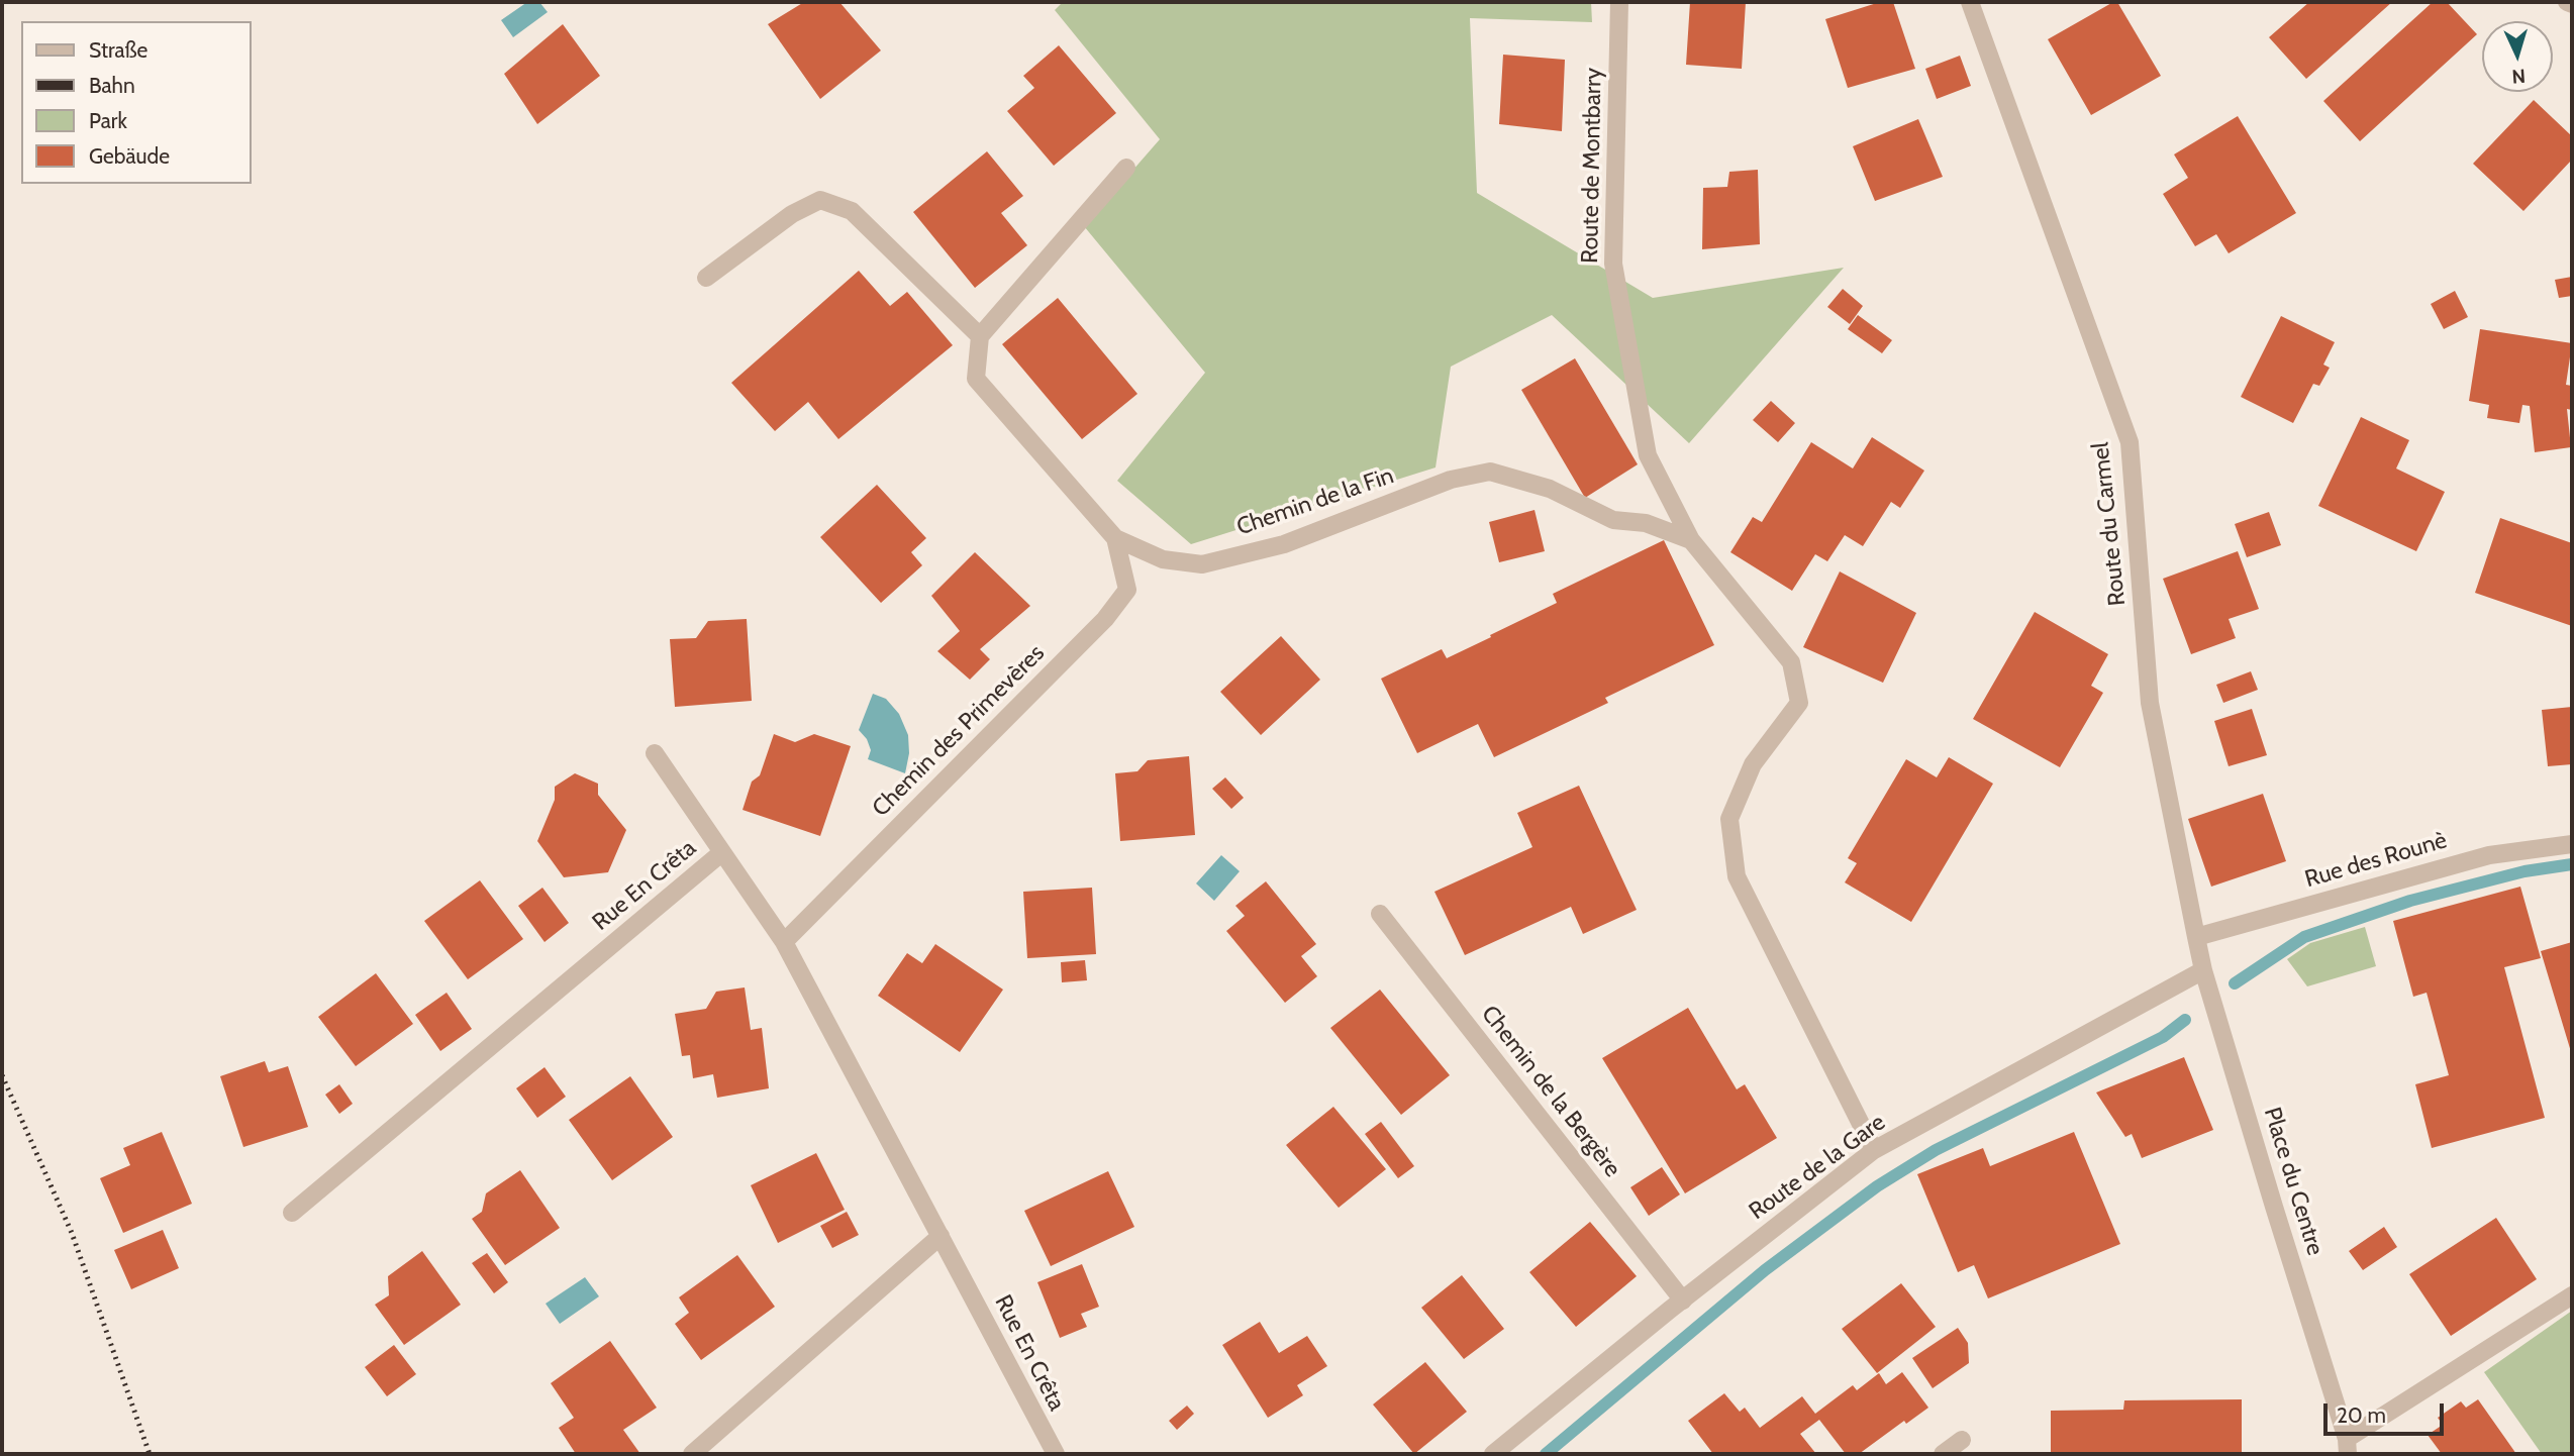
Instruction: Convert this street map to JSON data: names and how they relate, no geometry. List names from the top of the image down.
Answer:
{
  "streets": {
    "street": [
      "Route de Montbarry",
      "Chemin de la Fin",
      "Route du Carmel",
      "Chemin des Primevères",
      "Rue des Rounè",
      "Rue En Crêta",
      "Chemin de la Bergère",
      "Route de la Gare",
      "Place du Centre"
    ]
  },
  "crossings": [
    ["Route de Montbarry", "Chemin de la Fin"],
    ["Route de Montbarry", "Route de la Gare"],
    ["Chemin de la Fin", "Chemin des Primevères"],
    ["Route du Carmel", "Rue des Rounè"],
    ["Route du Carmel", "Place du Centre"],
    ["Chemin des Primevères", "Rue En Crêta"],
    ["Rue des Rounè", "Place du Centre"],
    ["Chemin de la Bergère", "Route de la Gare"],
    ["Route de la Gare", "Place du Centre"]
  ],
  "legend": [
    "Straße",
    "Bahn",
    "Park",
    "Gebäude"
  ],
  "scale_bar": "20 m",
  "north": "bottom"
}
